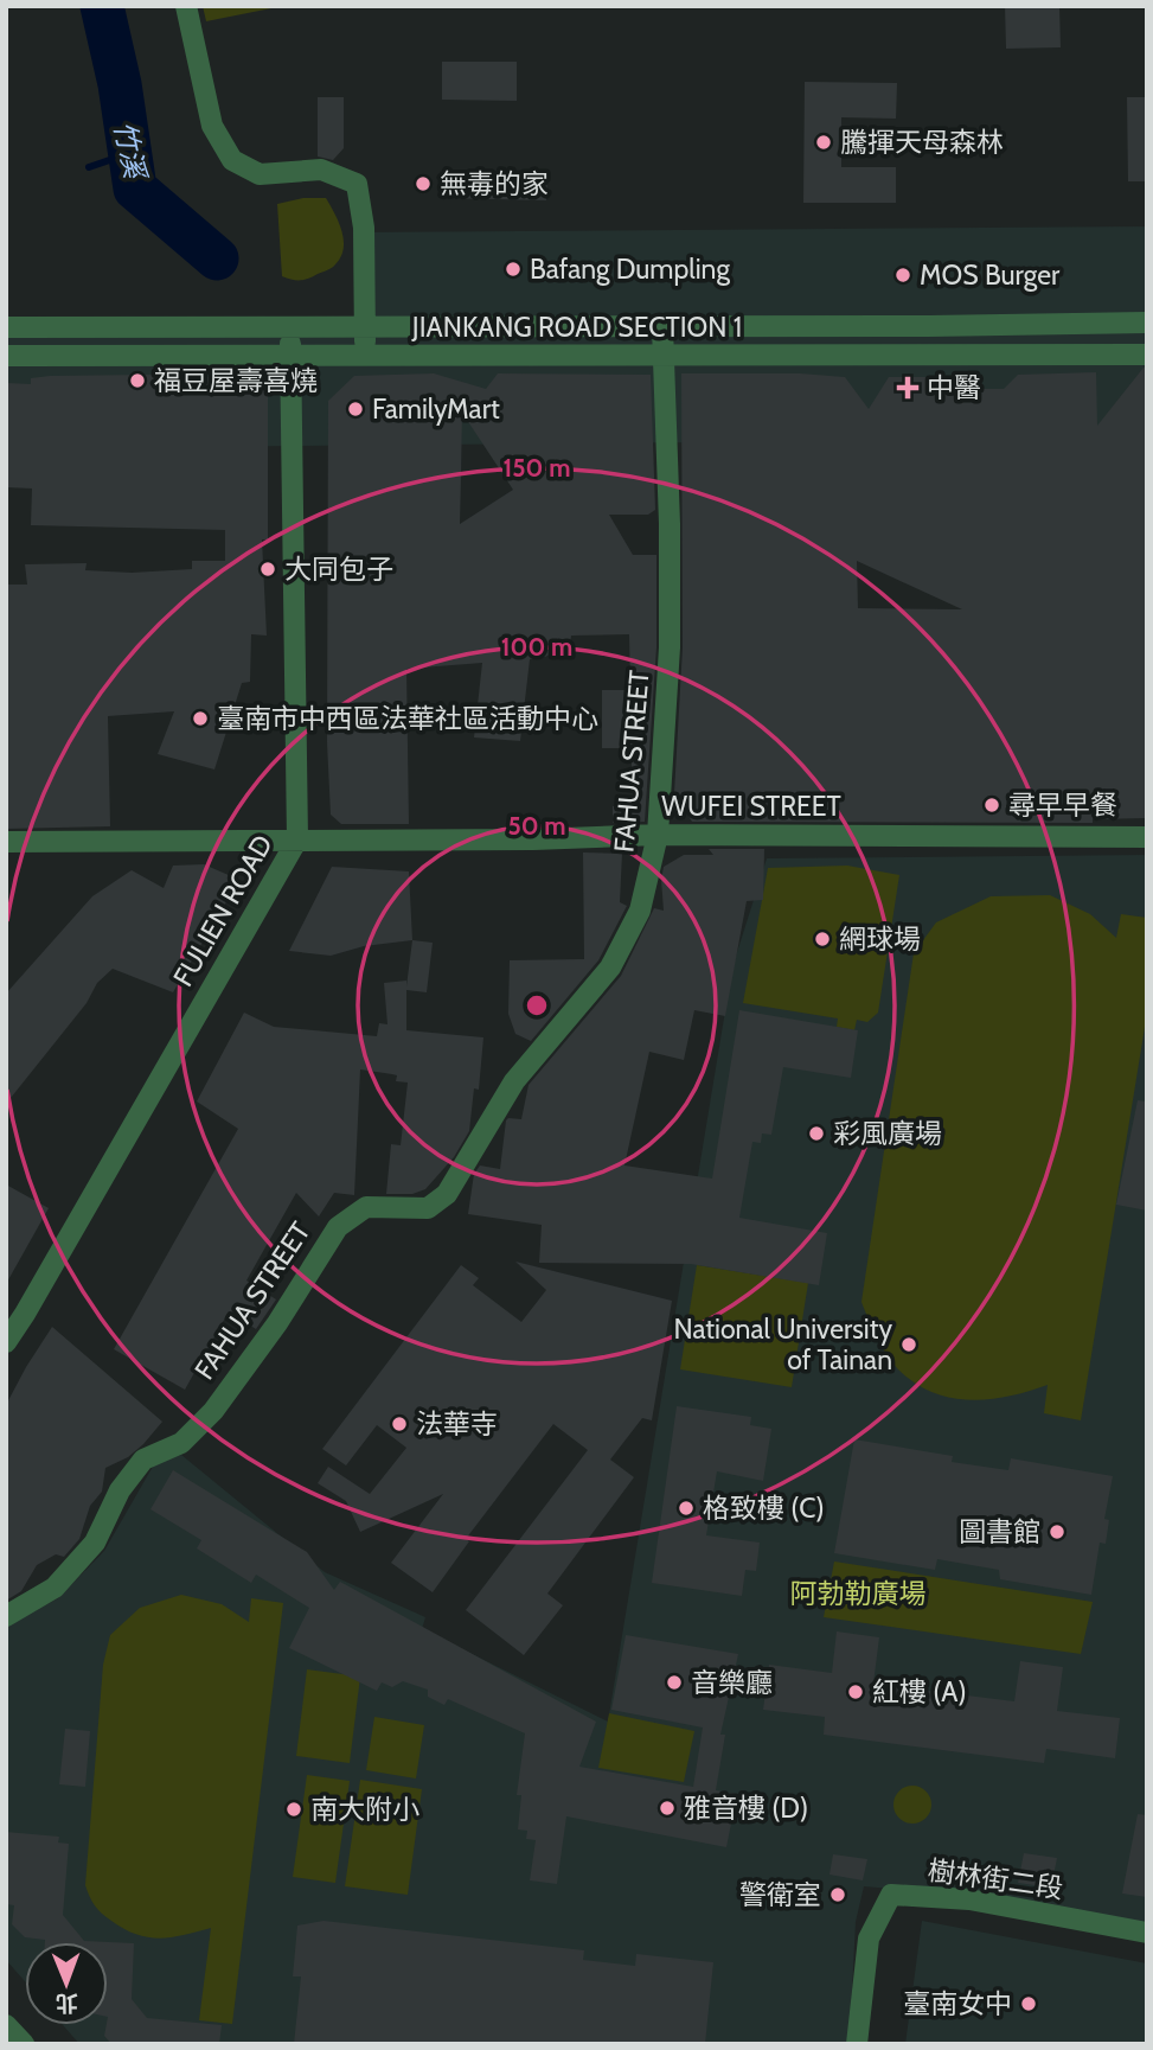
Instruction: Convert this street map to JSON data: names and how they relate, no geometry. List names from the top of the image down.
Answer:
{
  "streets": {
    "street": [
      "JIANKANG ROAD SECTION 1",
      "FAHUA STREET",
      "WUFEI STREET",
      "FULIEN ROAD",
      "樹林街二段"
    ]
  },
  "crossings": [
    ["JIANKANG ROAD SECTION 1", "FAHUA STREET"],
    ["JIANKANG ROAD SECTION 1", "FULIEN ROAD"],
    ["FAHUA STREET", "WUFEI STREET"],
    ["WUFEI STREET", "FULIEN ROAD"]
  ],
  "water": ["竹溪"],
  "parks": ["阿勃勒廣場"],
  "places": {
    "other": [
      "騰揮天母森林",
      "無毒的家",
      "Bafang Dumpling",
      "MOS Burger",
      "福豆屋壽喜燒",
      "FamilyMart",
      "大同包子",
      "臺南市中西區法華社區活動中心",
      "尋早早餐",
      "網球場",
      "彩風廣場",
      "National University of Tainan",
      "法華寺",
      "格致樓 (C)",
      "圖書館",
      "音樂廳",
      "紅樓 (A)",
      "雅音樓 (D)",
      "南大附小",
      "警衛室",
      "臺南女中"
    ],
    "health": ["中醫"]
  },
  "north": "bottom",
  "rings": ["150 m", "100 m", "50 m"]
}
